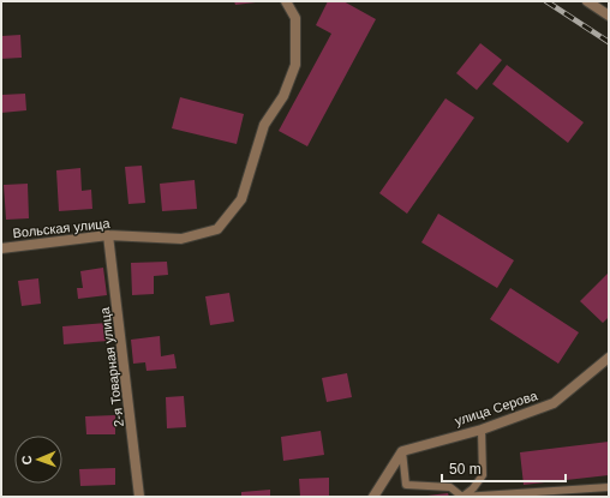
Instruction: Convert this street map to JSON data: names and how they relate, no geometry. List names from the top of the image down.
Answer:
{
  "streets": {
    "street": ["Вольская улица", "2-я Товарная улица", "улица Серова"]
  },
  "crossings": [
    ["Вольская улица", "2-я Товарная улица"]
  ],
  "scale_bar": "50 m",
  "north": "left"
}
